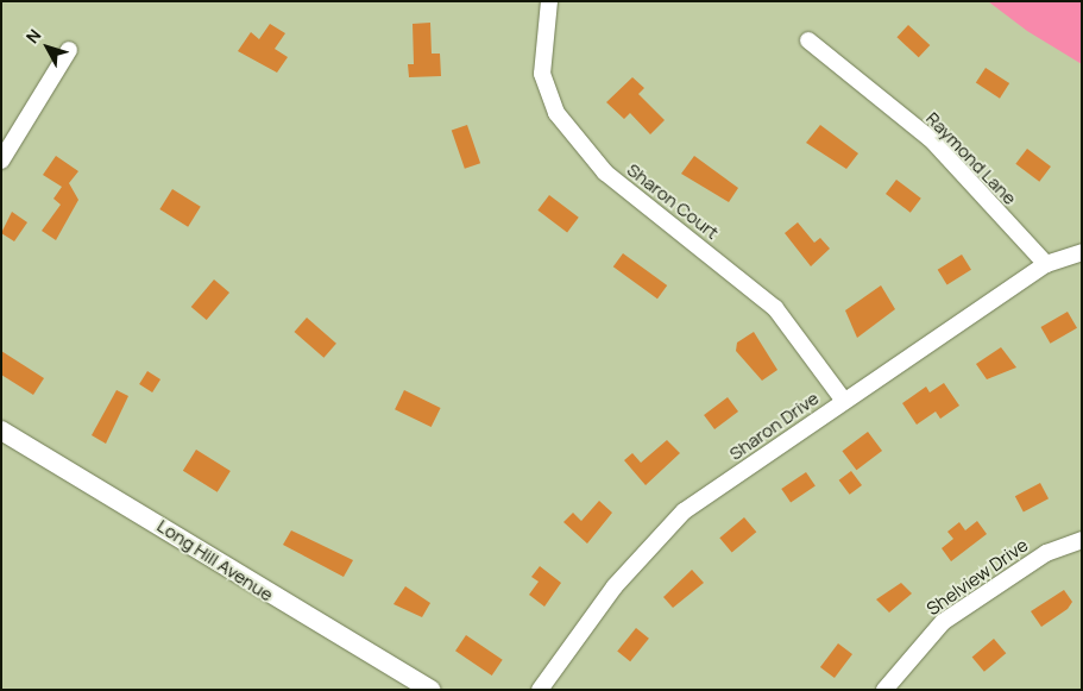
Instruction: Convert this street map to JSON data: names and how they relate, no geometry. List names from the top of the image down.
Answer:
{
  "streets": {
    "street": [
      "Raymond Lane",
      "Sharon Court",
      "Sharon Drive",
      "Long Hill Avenue",
      "Shelview Drive"
    ]
  },
  "crossings": [
    ["Raymond Lane", "Sharon Drive"],
    ["Sharon Court", "Sharon Drive"]
  ],
  "north": "top left"
}
